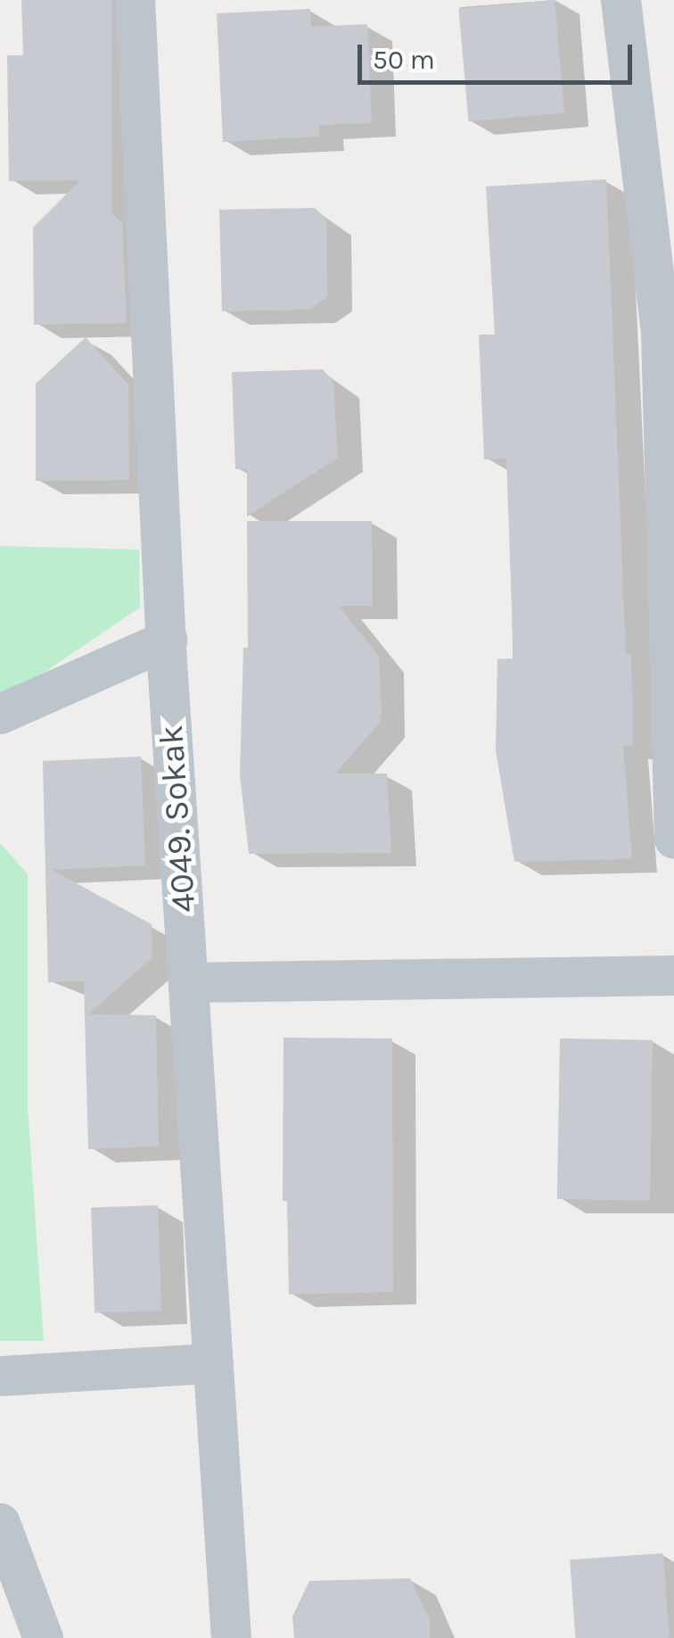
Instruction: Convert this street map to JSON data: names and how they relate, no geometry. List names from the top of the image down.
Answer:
{
  "streets": {
    "street": ["4049. Sokak"]
  },
  "scale_bar": "50 m"
}
